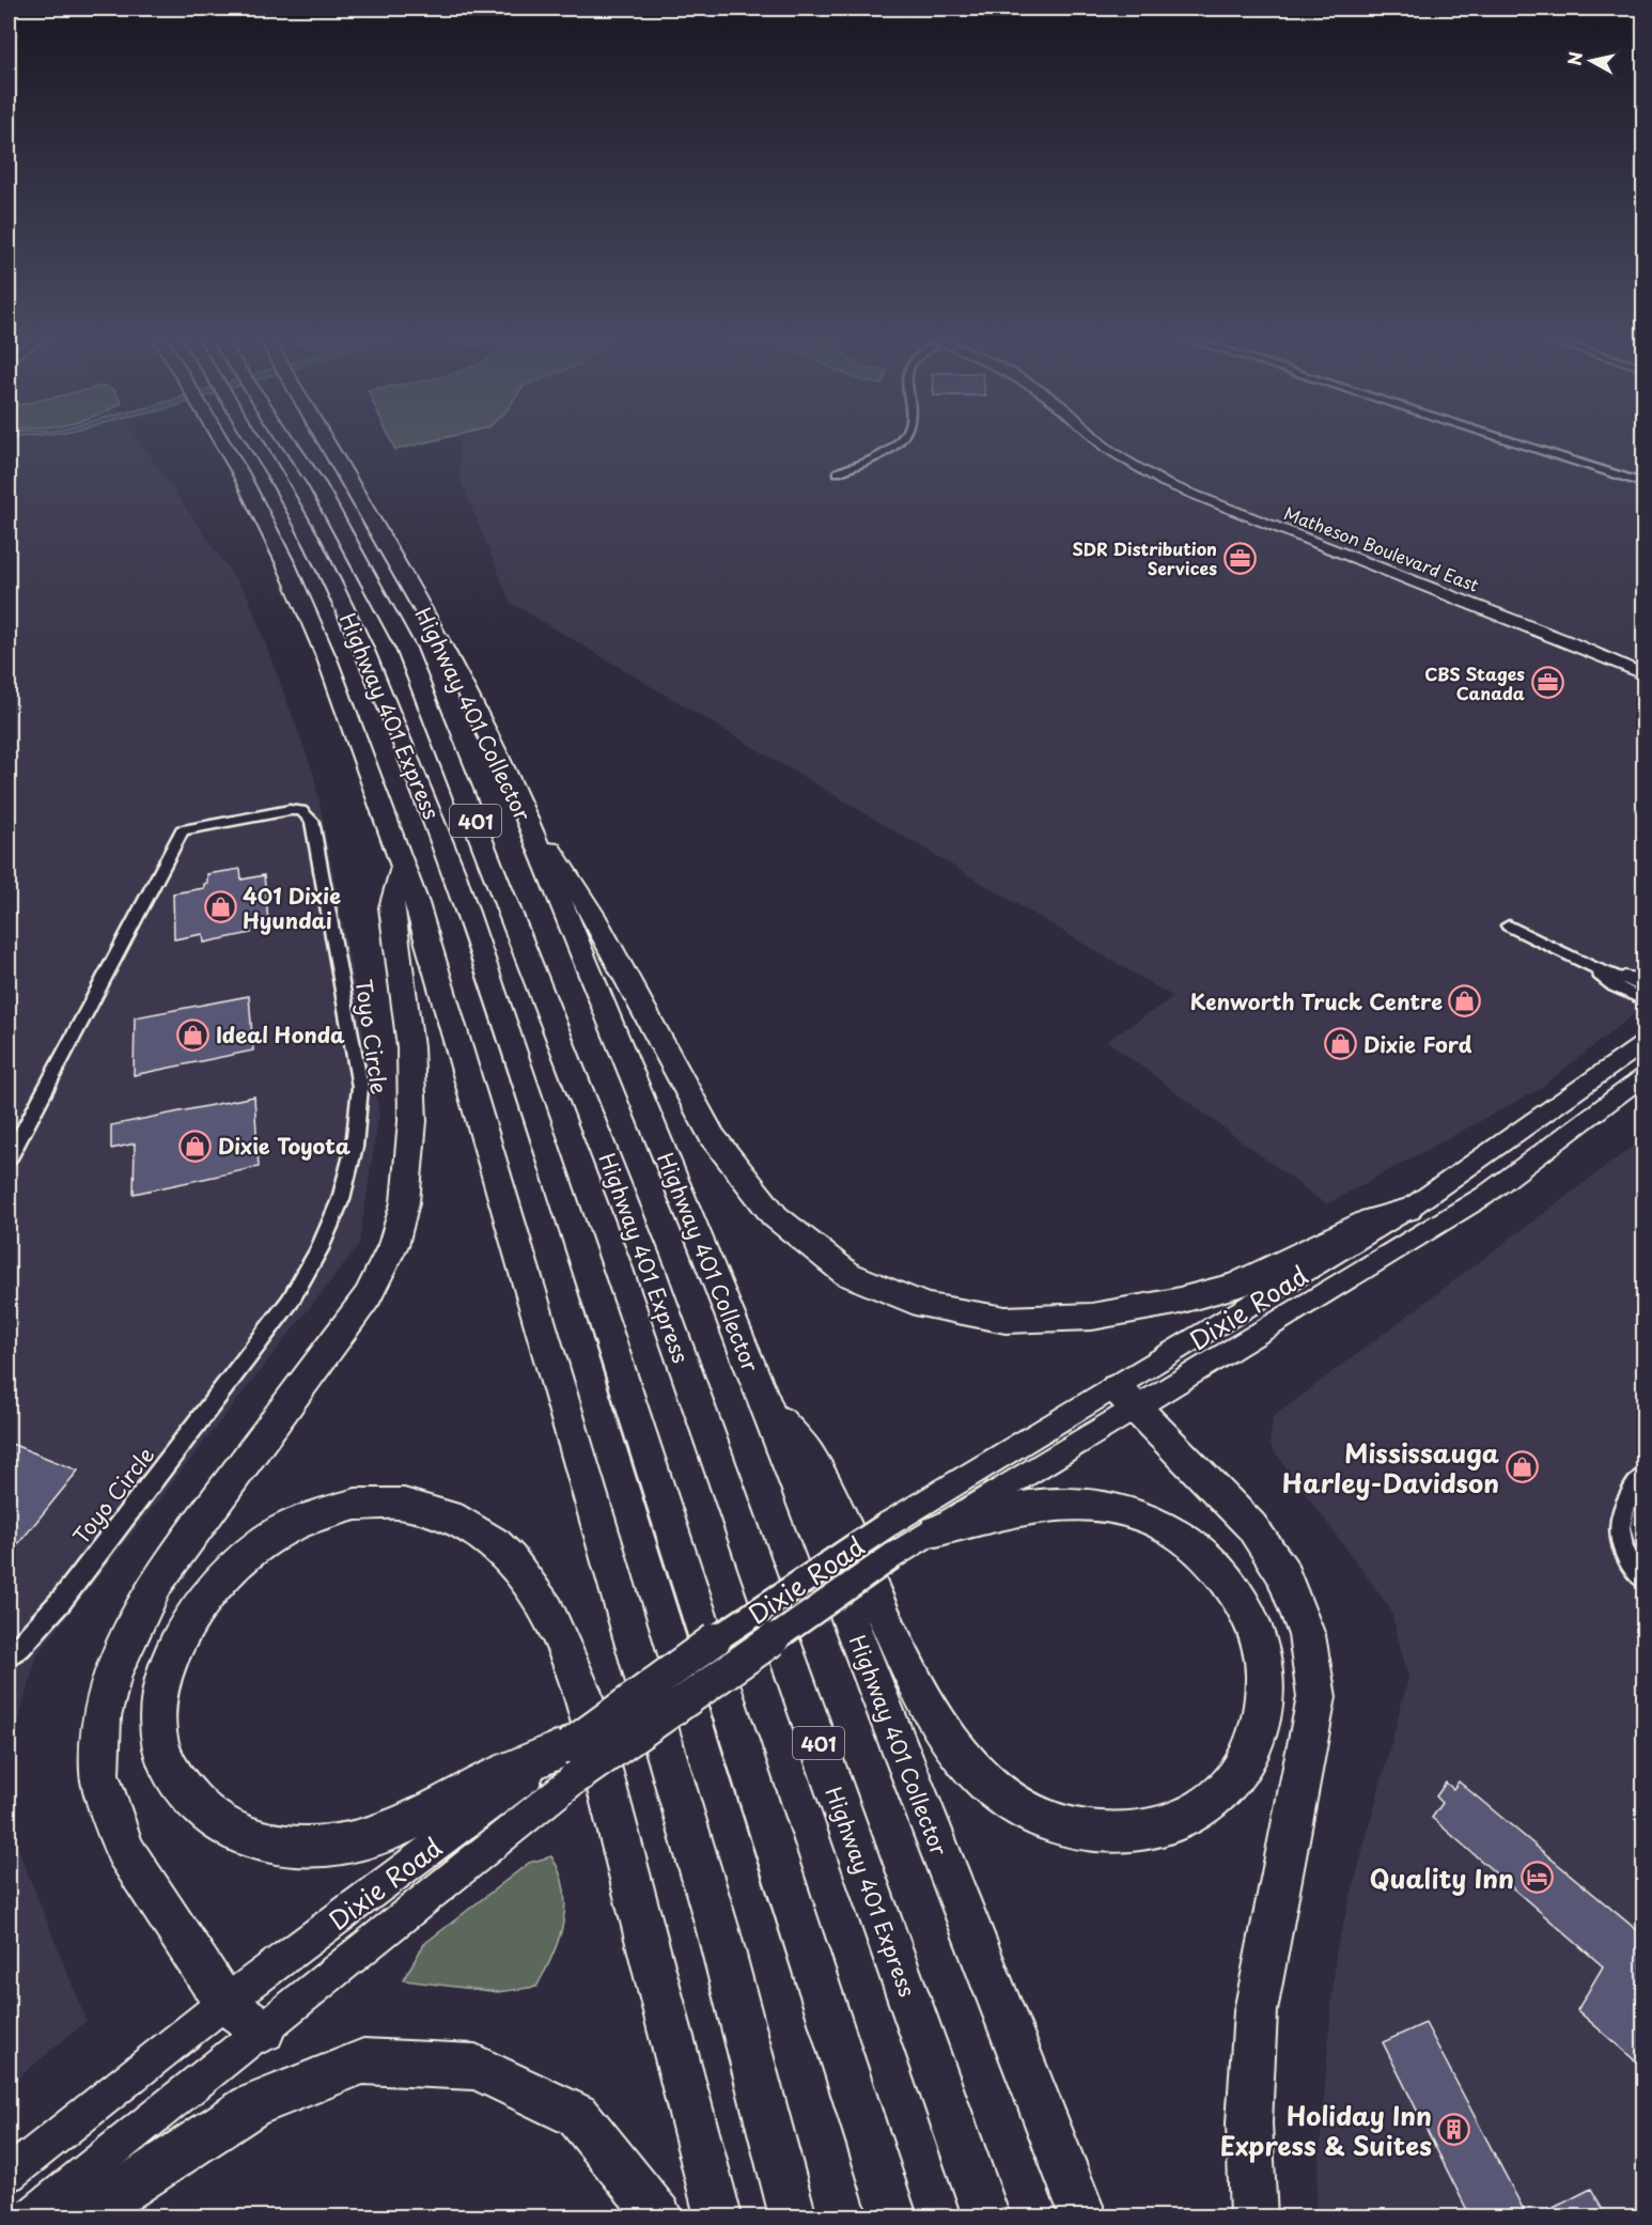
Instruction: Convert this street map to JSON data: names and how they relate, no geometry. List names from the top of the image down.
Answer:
{
  "streets": {
    "highway": ["Highway 401 Collector", "Highway 401 Express", "401"],
    "main road": ["Matheson Boulevard East", "Dixie Road"],
    "street": ["Toyo Circle"]
  },
  "places": {
    "office": ["SDR Distribution Services", "CBS Stages Canada"],
    "shop": [
      "401 Dixie Hyundai",
      "Kenworth Truck Centre",
      "Ideal Honda",
      "Dixie Ford",
      "Dixie Toyota",
      "Mississauga Harley-Davidson"
    ],
    "hotel": ["Quality Inn"],
    "building": ["Holiday Inn Express & Suites"]
  },
  "north": "left"
}
